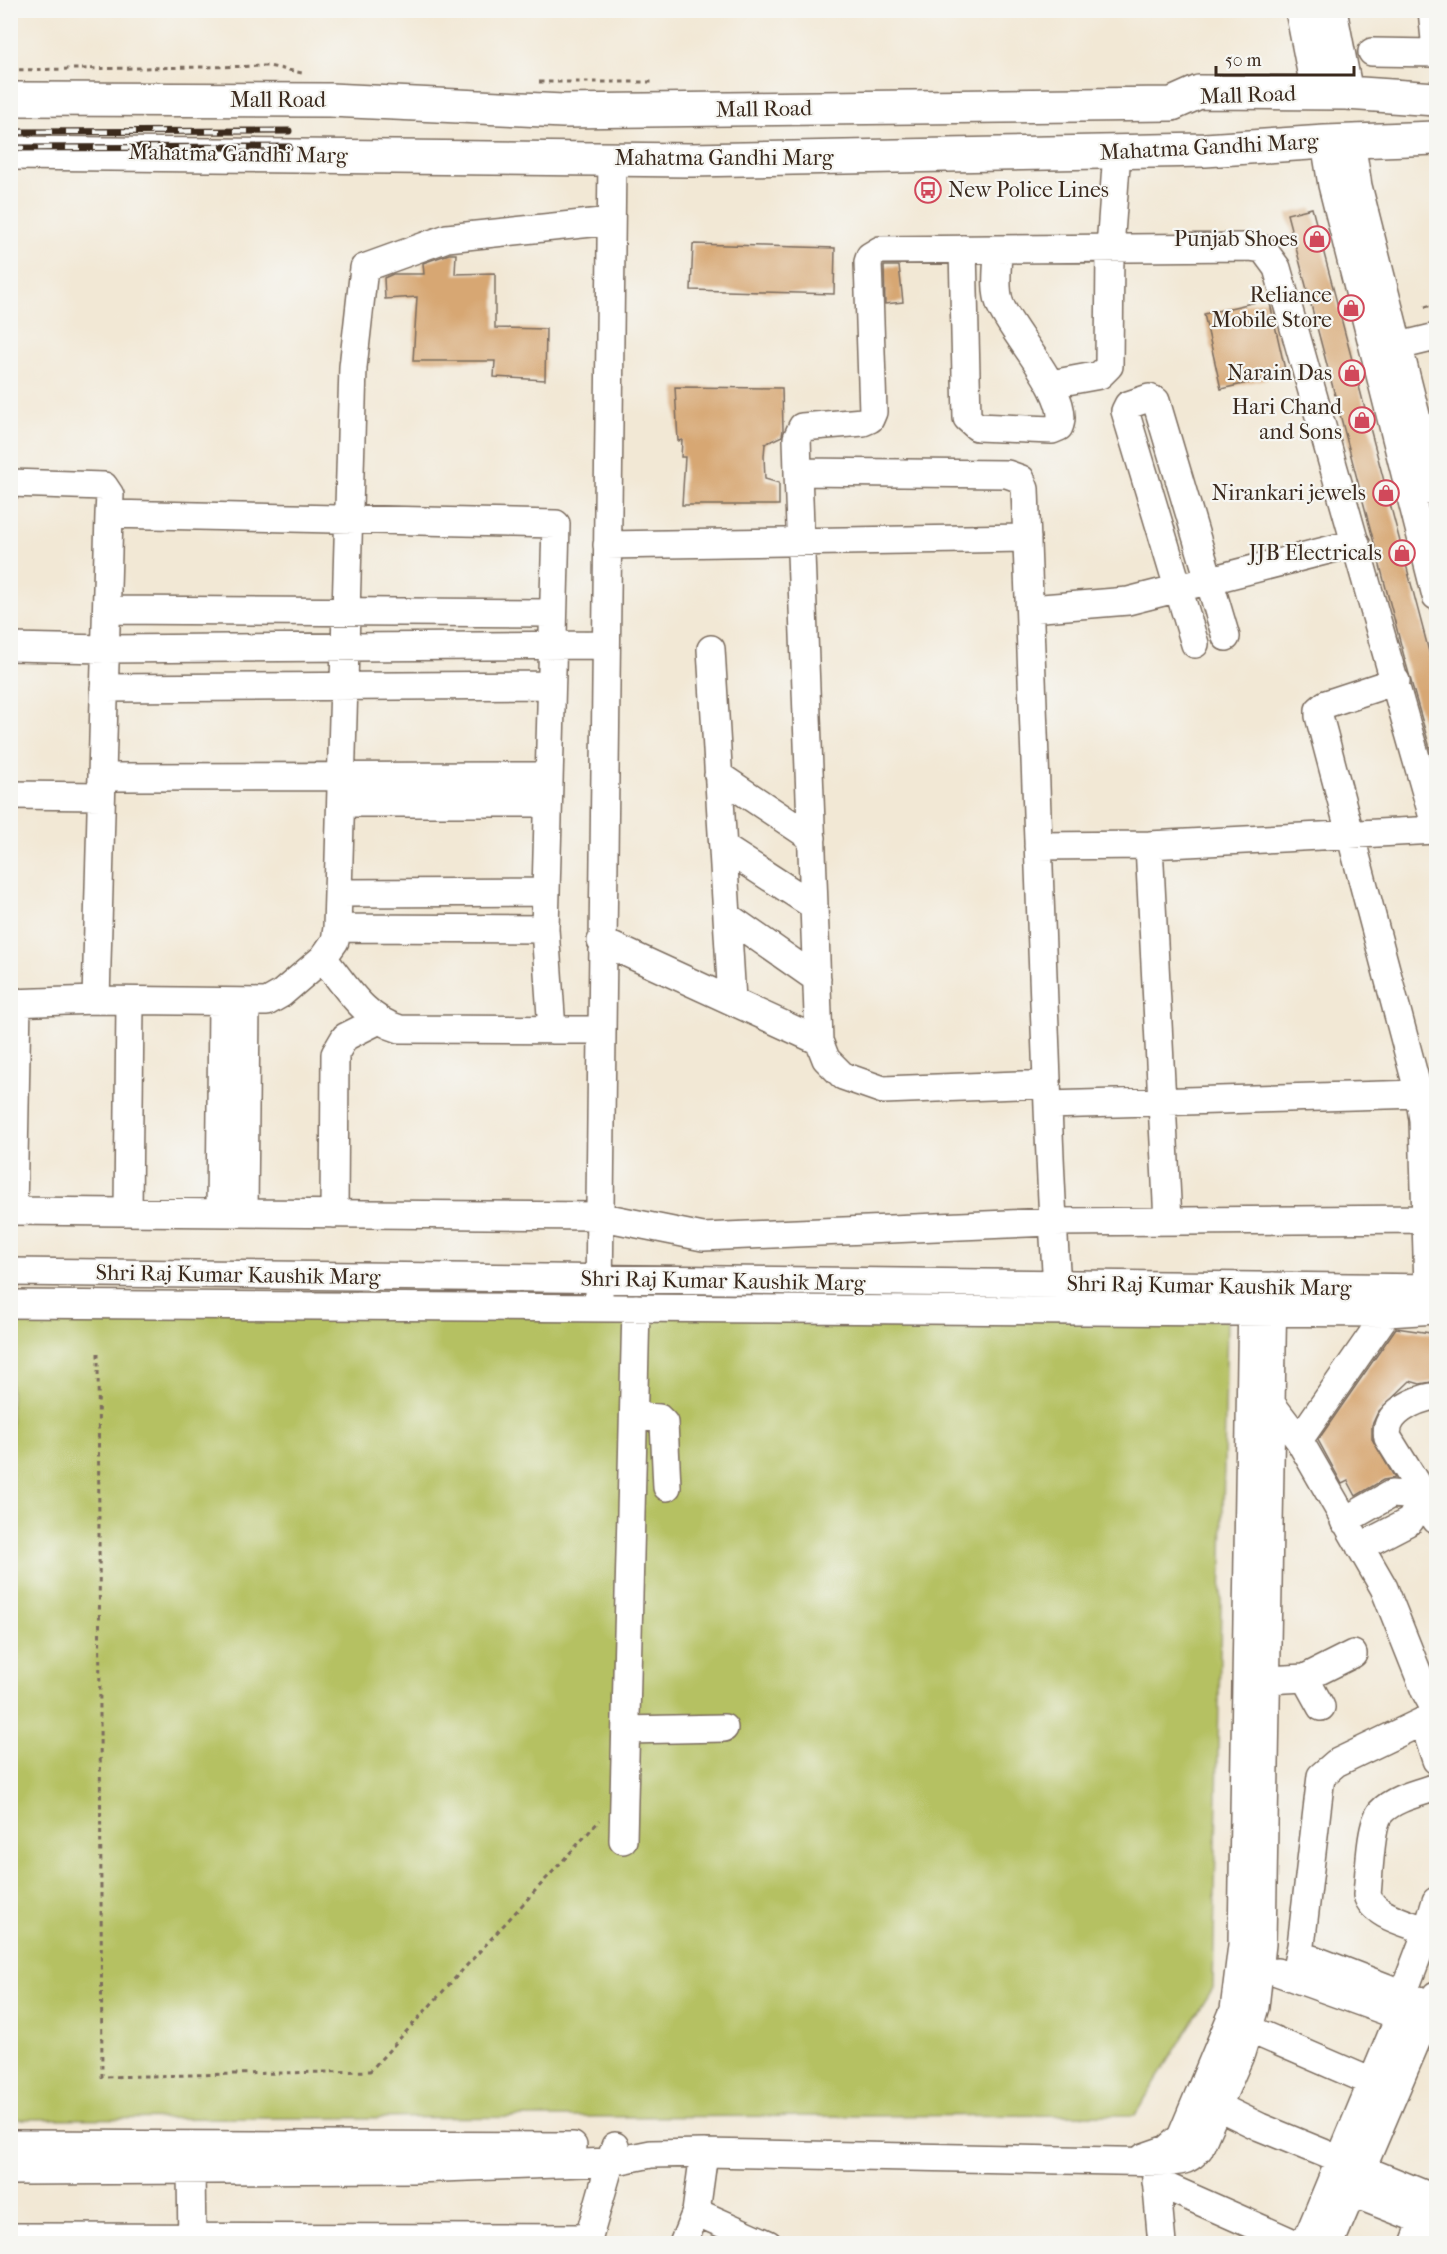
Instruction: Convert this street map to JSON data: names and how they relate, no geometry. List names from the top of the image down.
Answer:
{
  "streets": {
    "main road": ["Mall Road", "Mahatma Gandhi Marg"],
    "street": ["Shri Raj Kumar Kaushik Marg"]
  },
  "places": {
    "bus stop": ["New Police Lines"],
    "shop": [
      "Punjab Shoes",
      "Reliance Mobile Store",
      "Narain Das",
      "Hari Chand and Sons",
      "Nirankari jewels",
      "JJB Electricals"
    ]
  },
  "scale_bar": "50 m"
}
